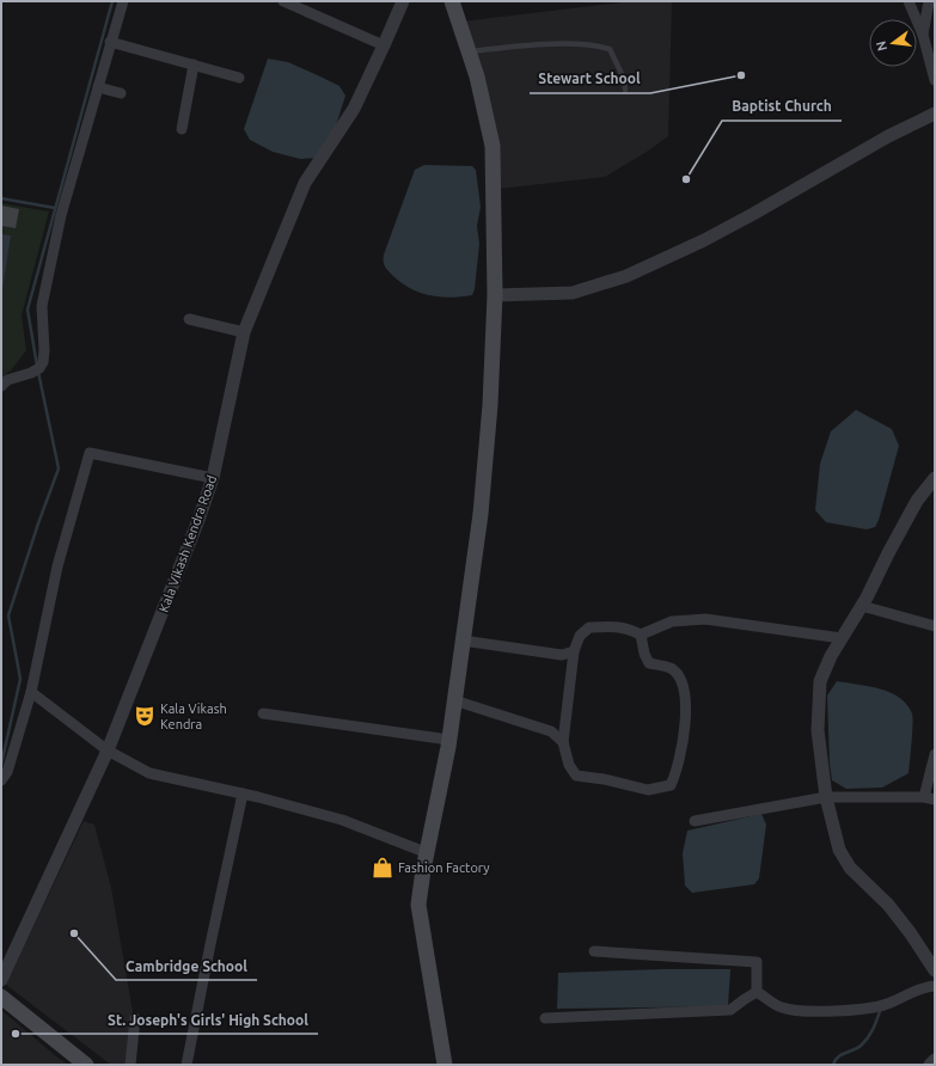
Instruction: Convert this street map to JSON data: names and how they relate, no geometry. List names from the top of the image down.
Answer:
{
  "streets": {
    "street": ["Kala Vikash Kendra Road"]
  },
  "places": {
    "other": [
      "Stewart School",
      "Baptist Church",
      "Cambridge School",
      "St. Joseph's Girls' High School"
    ],
    "theatre": ["Kala Vikash Kendra"],
    "shop": ["Fashion Factory"]
  },
  "north": "left"
}
